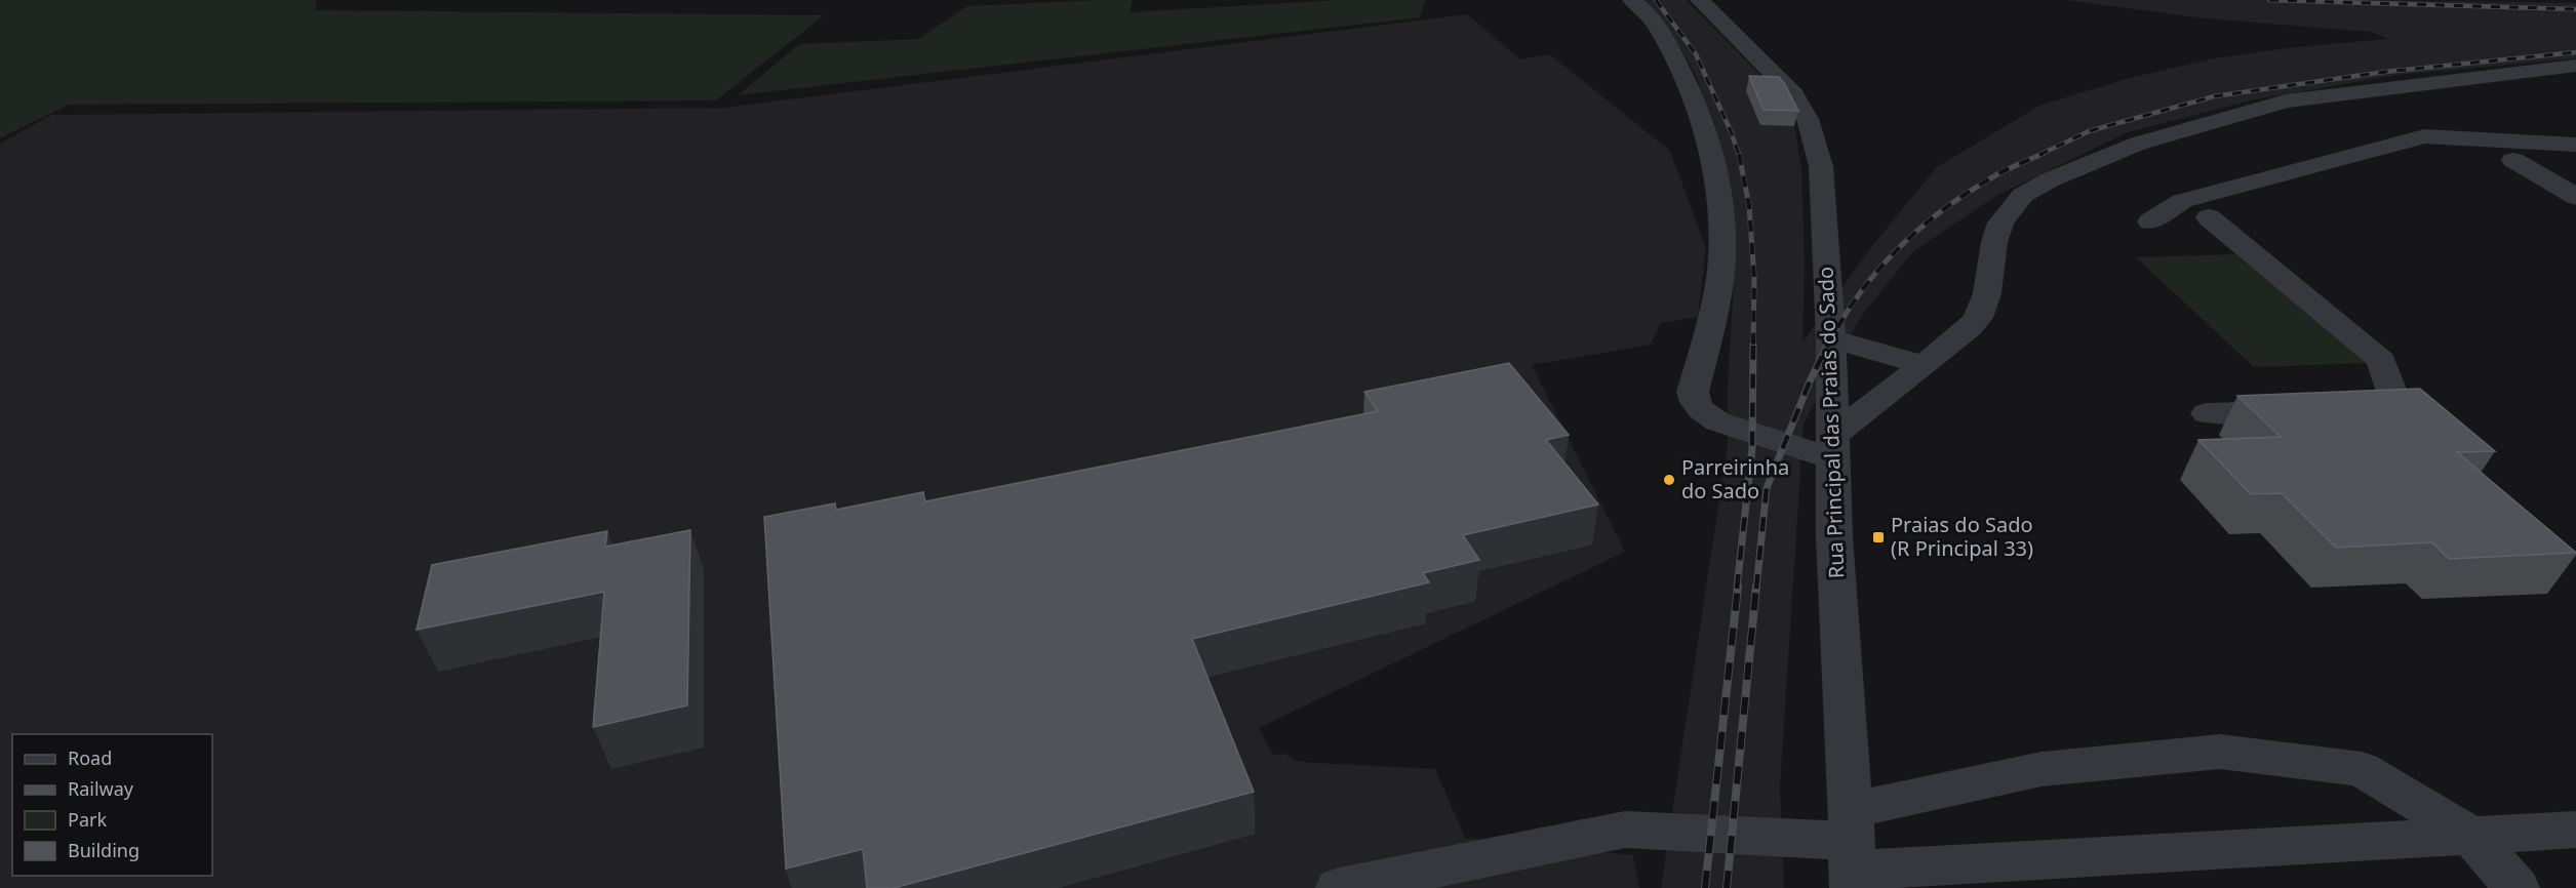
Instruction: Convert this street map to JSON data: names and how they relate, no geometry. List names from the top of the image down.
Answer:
{
  "streets": {
    "street": ["Rua Principal das Praias do Sado"]
  },
  "places": {
    "other": ["Parreirinha do Sado"],
    "transit": ["Praias do Sado (R Principal 33)"]
  },
  "legend": [
    "Road",
    "Railway",
    "Park",
    "Building"
  ]
}
